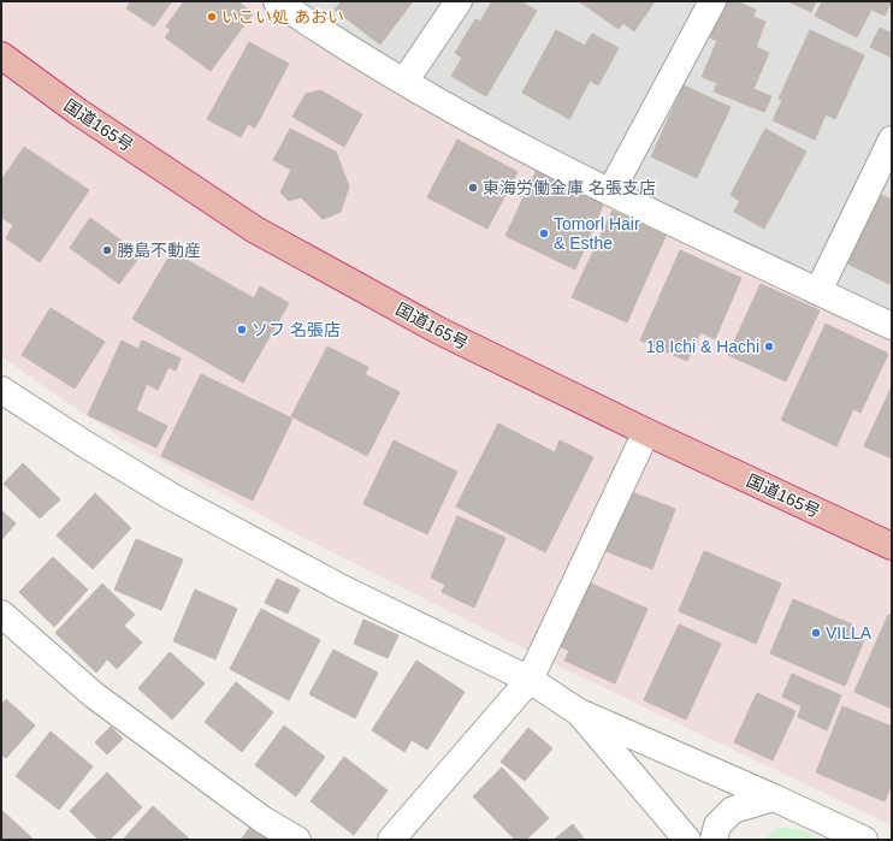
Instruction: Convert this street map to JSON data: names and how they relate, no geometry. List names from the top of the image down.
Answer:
{
  "streets": {
    "highway": ["国道165号"]
  },
  "places": [
    "いこい処 あおい",
    "東海労働金庫 名張支店",
    "Tomorl Hair & Esthe",
    "勝島不動産",
    "ソフ 名張店",
    "18 Ichi & Hachi",
    "VILLA"
  ]
}
